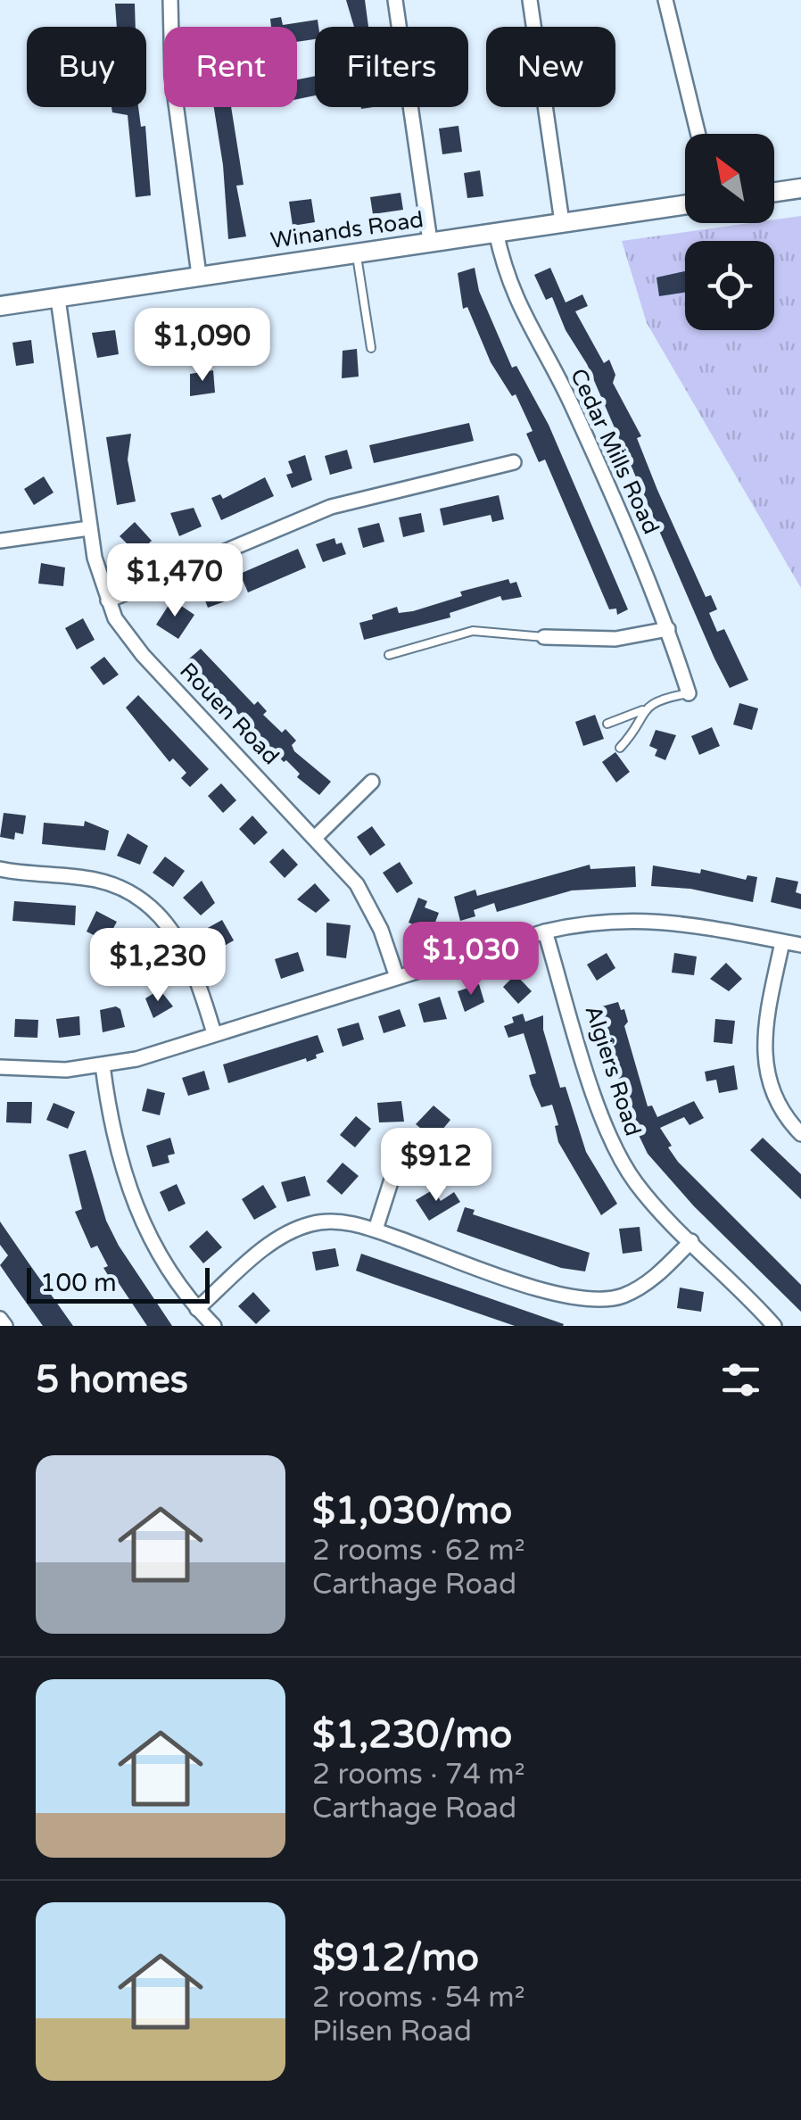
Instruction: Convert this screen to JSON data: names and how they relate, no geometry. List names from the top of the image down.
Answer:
{
  "streets": {
    "street": [
      "Winands Road",
      "Cedar Mills Road",
      "Rouen Road",
      "Algiers Road"
    ]
  },
  "crossings": [
    ["Winands Road", "Cedar Mills Road"],
    ["Winands Road", "Rouen Road"]
  ],
  "scale_bar": "100 m",
  "north": "top left",
  "page": {
    "chip": [
      "Buy",
      "Rent",
      "Filters",
      "New"
    ],
    "price": [
      "$1,090",
      "$1,470",
      "$1,030",
      "$1,230",
      "$912"
    ],
    "scale": "100 m",
    "heading": "5 homes",
    "list": [
      {
        "name": "$1,030/mo",
        "note": "2 rooms · 62 m² · Carthage Road"
      },
      {
        "name": "$1,230/mo",
        "note": "2 rooms · 74 m² · Carthage Road"
      },
      {
        "name": "$912/mo",
        "note": "2 rooms · 54 m² · Pilsen Road"
      }
    ]
  }
}
